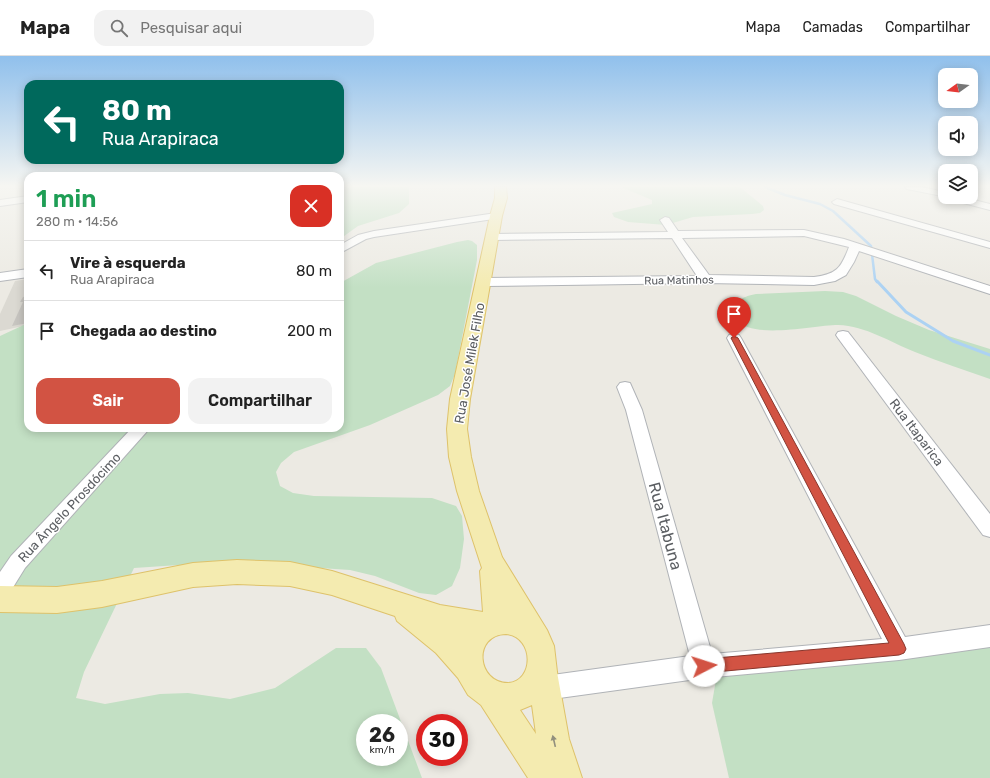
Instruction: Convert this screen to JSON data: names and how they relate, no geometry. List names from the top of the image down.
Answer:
{
  "streets": {
    "main road": ["Rua José Milek Filho"],
    "street": [
      "Rua Matinhos",
      "Rua Itaparica",
      "Rua Ângelo Prosdócimo",
      "Rua Itabuna"
    ]
  },
  "crossings": [
    ["Rua Matinhos", "Rua José Milek Filho"]
  ],
  "north": "left",
  "page": {
    "header": "Mapa",
    "search": "Pesquisar aqui",
    "nav": ["Mapa", "Camadas", "Compartilhar"],
    "turn": ["80 m", "Rua Arapiraca"],
    "heading": ["1 min", "280 m · 14:56"],
    "list": [
      {
        "name": "Vire à esquerda",
        "note": "Rua Arapiraca",
        "value": "80 m"
      },
      {
        "name": "Chegada ao destino",
        "value": "200 m"
      }
    ],
    "buttons": ["Sair", "Compartilhar"],
    "speed": "26 km/h",
    "limit": "30"
  }
}
